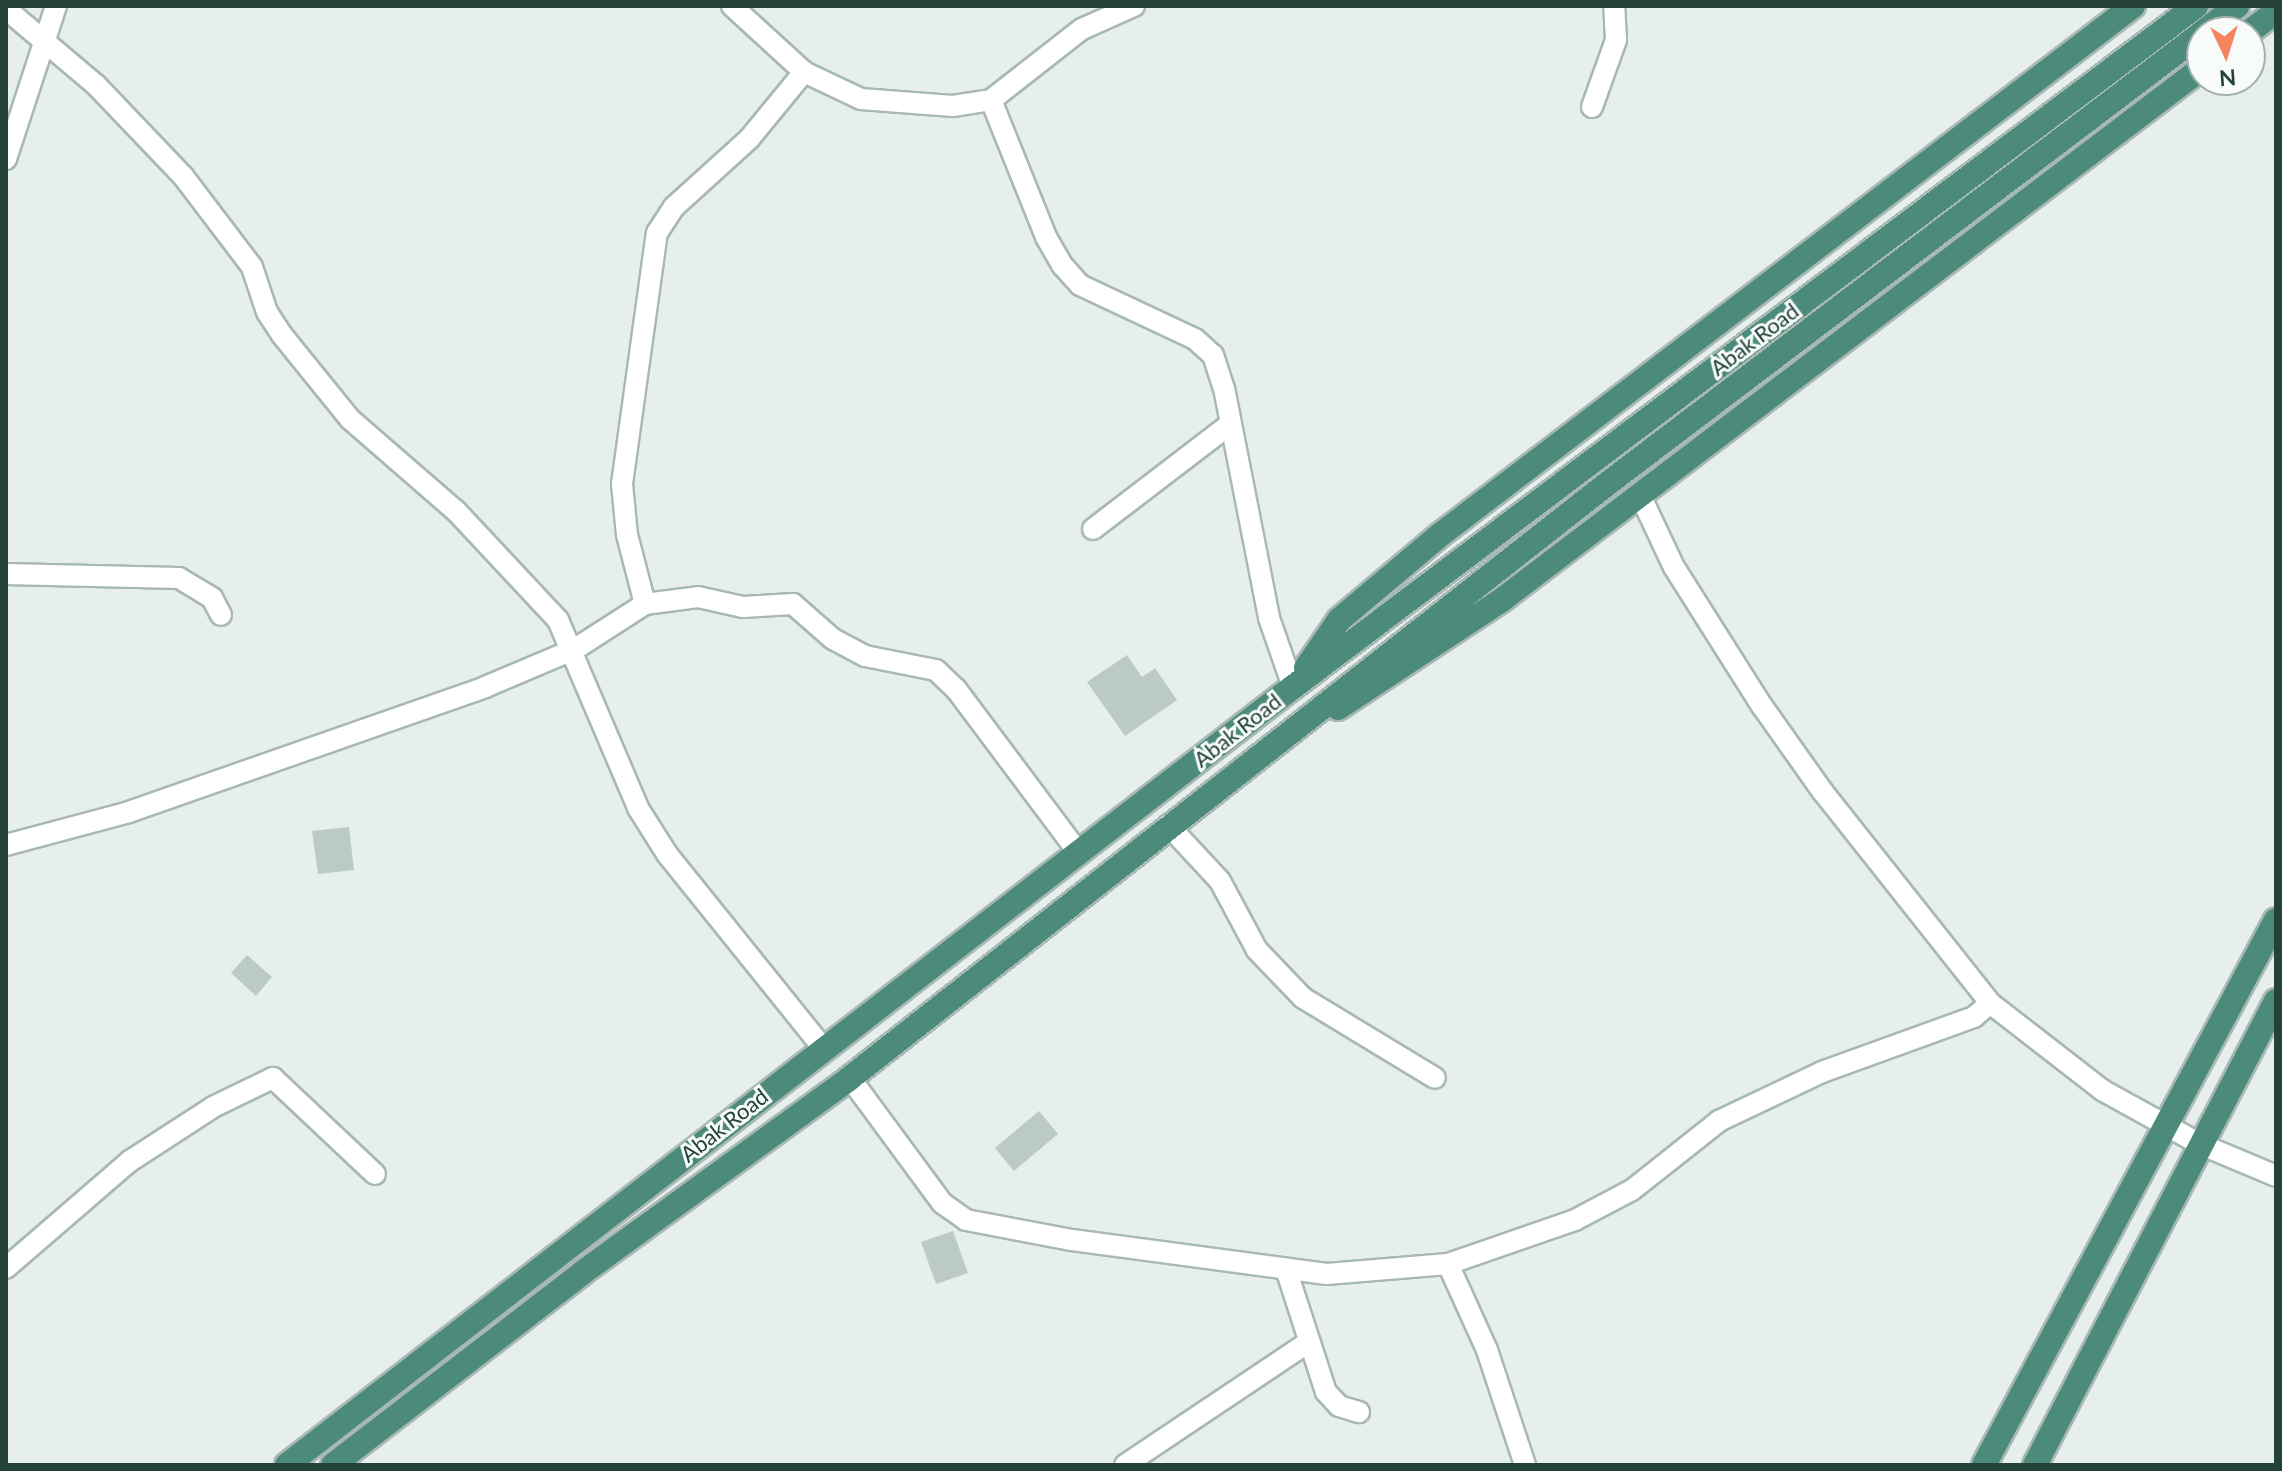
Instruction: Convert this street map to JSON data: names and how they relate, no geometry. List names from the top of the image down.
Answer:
{
  "streets": {
    "highway": ["Abak Road"]
  },
  "north": "bottom"
}
